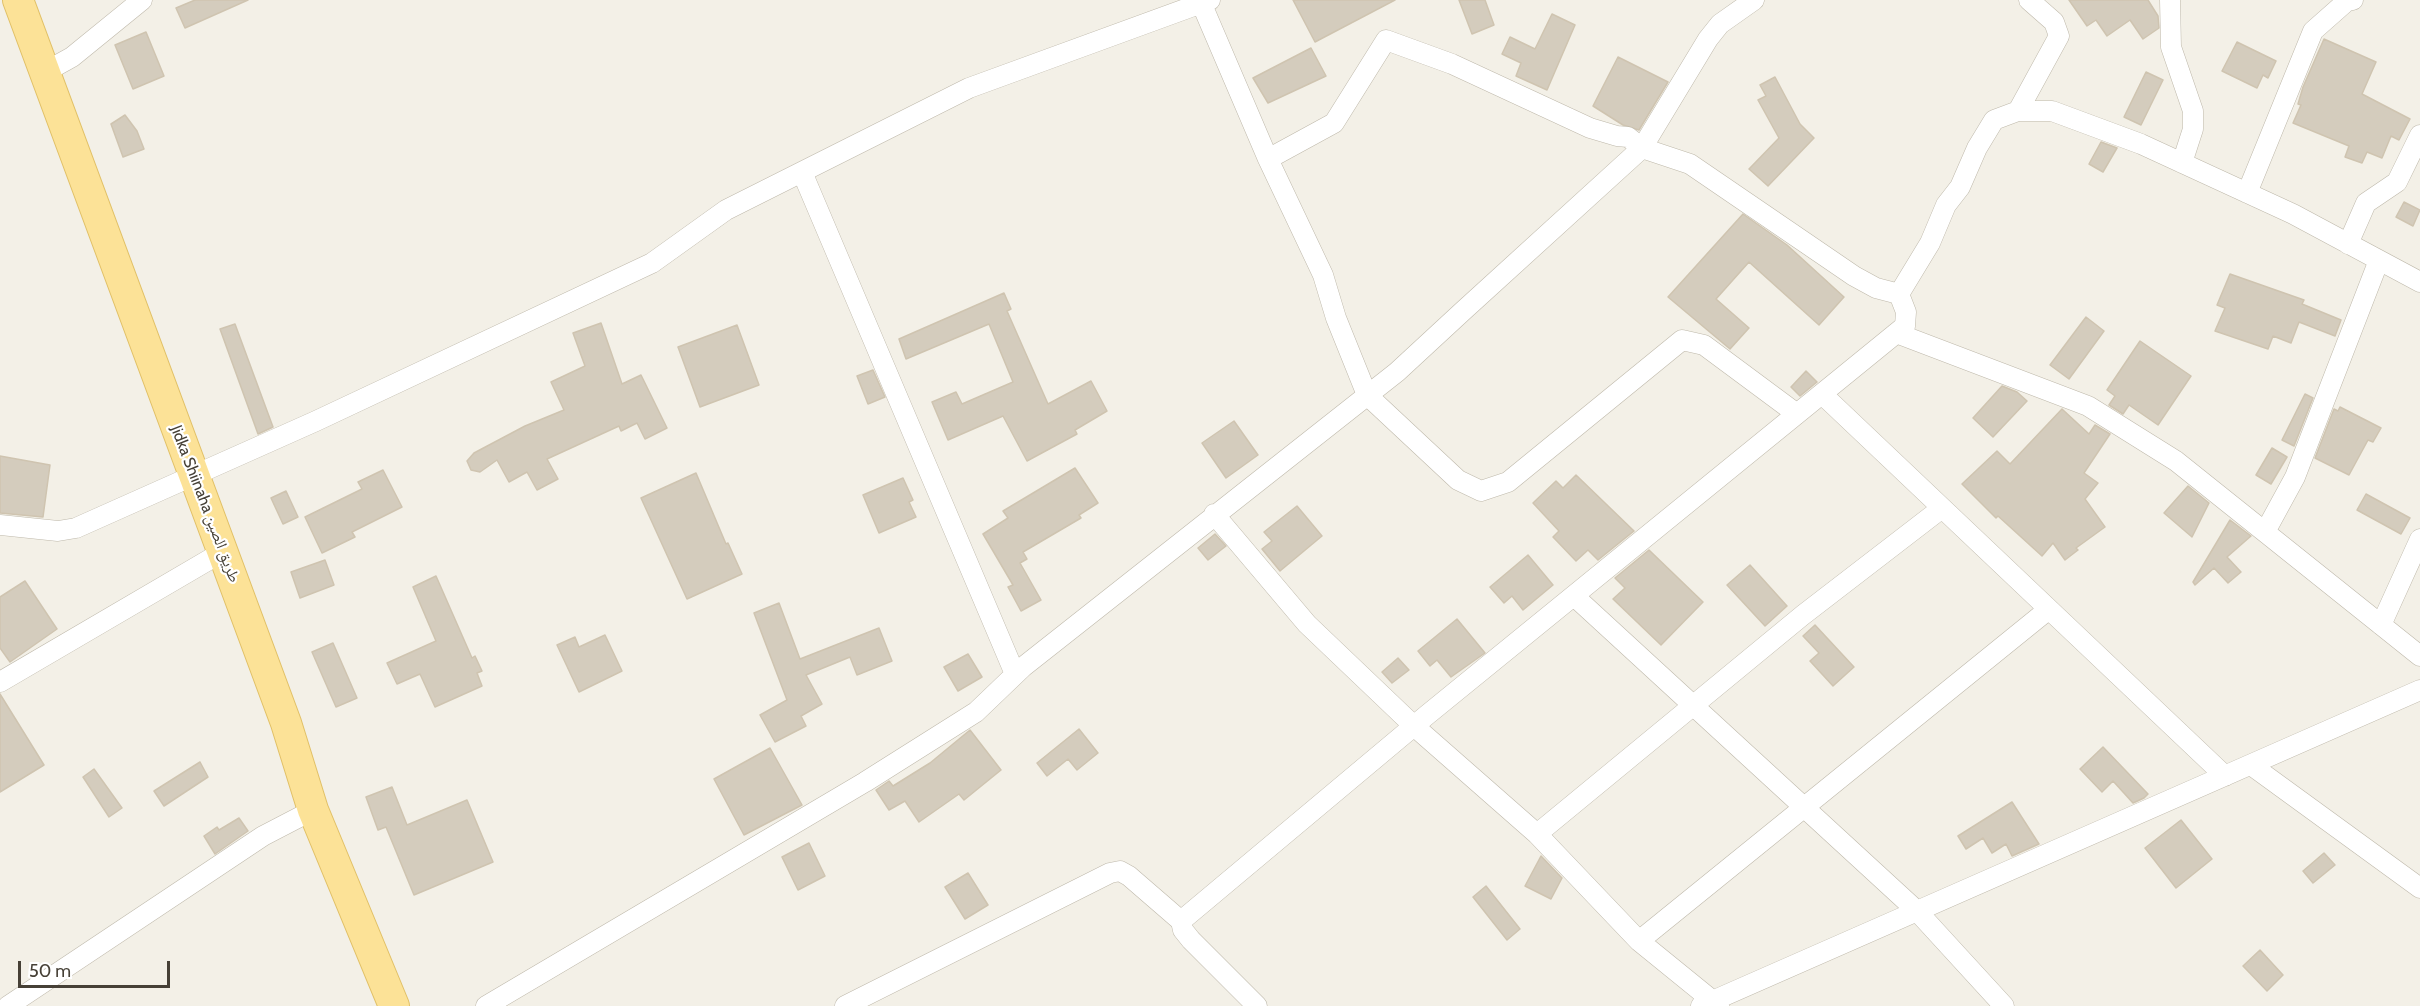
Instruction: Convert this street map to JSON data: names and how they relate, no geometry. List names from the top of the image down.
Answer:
{
  "streets": {
    "main road": ["Jidka Shiinaha طريق الصين"]
  },
  "scale_bar": "50 m"
}
